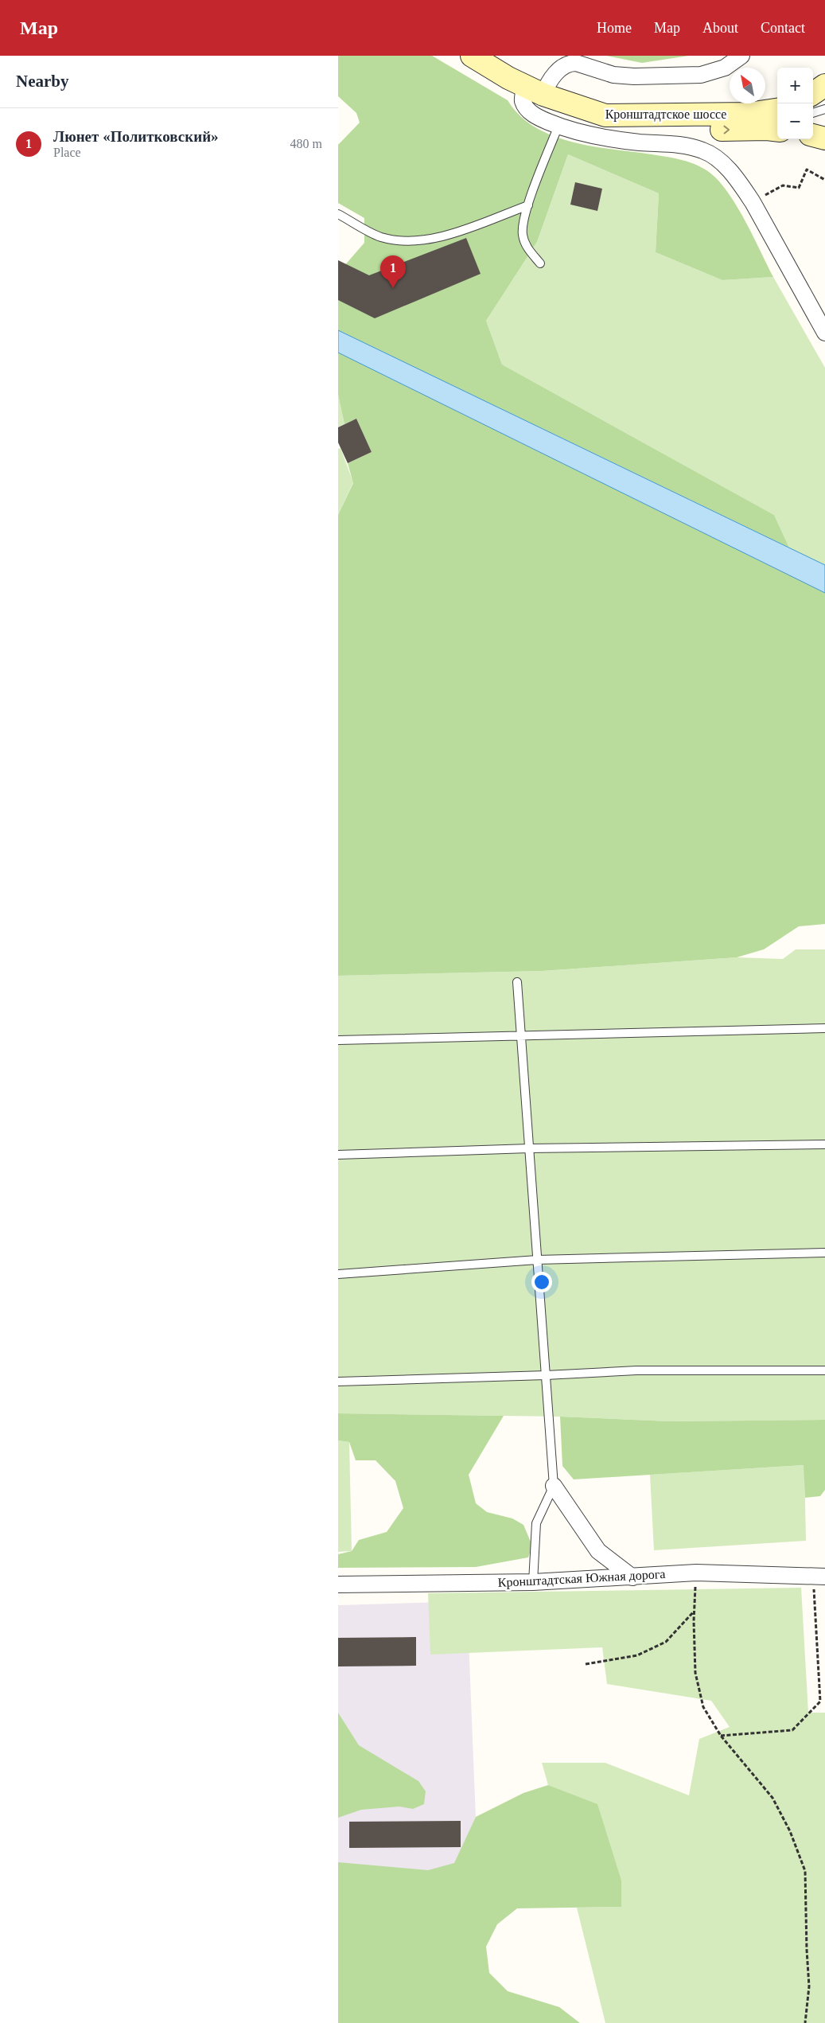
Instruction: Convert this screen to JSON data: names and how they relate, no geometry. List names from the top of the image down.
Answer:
{
  "streets": {
    "street": ["Кронштадтское шоссе", "Кронштадтская Южная дорога"]
  },
  "north": "top left",
  "page": {
    "header": "Map",
    "nav": [
      "Home",
      "Map",
      "About",
      "Contact"
    ],
    "heading": "Nearby",
    "map_buttons": ["+", "−"],
    "list": [
      {
        "mark": "1",
        "name": "Люнет «Политковский»",
        "note": "Place",
        "value": "480 m"
      }
    ],
    "pins": "1"
  }
}
